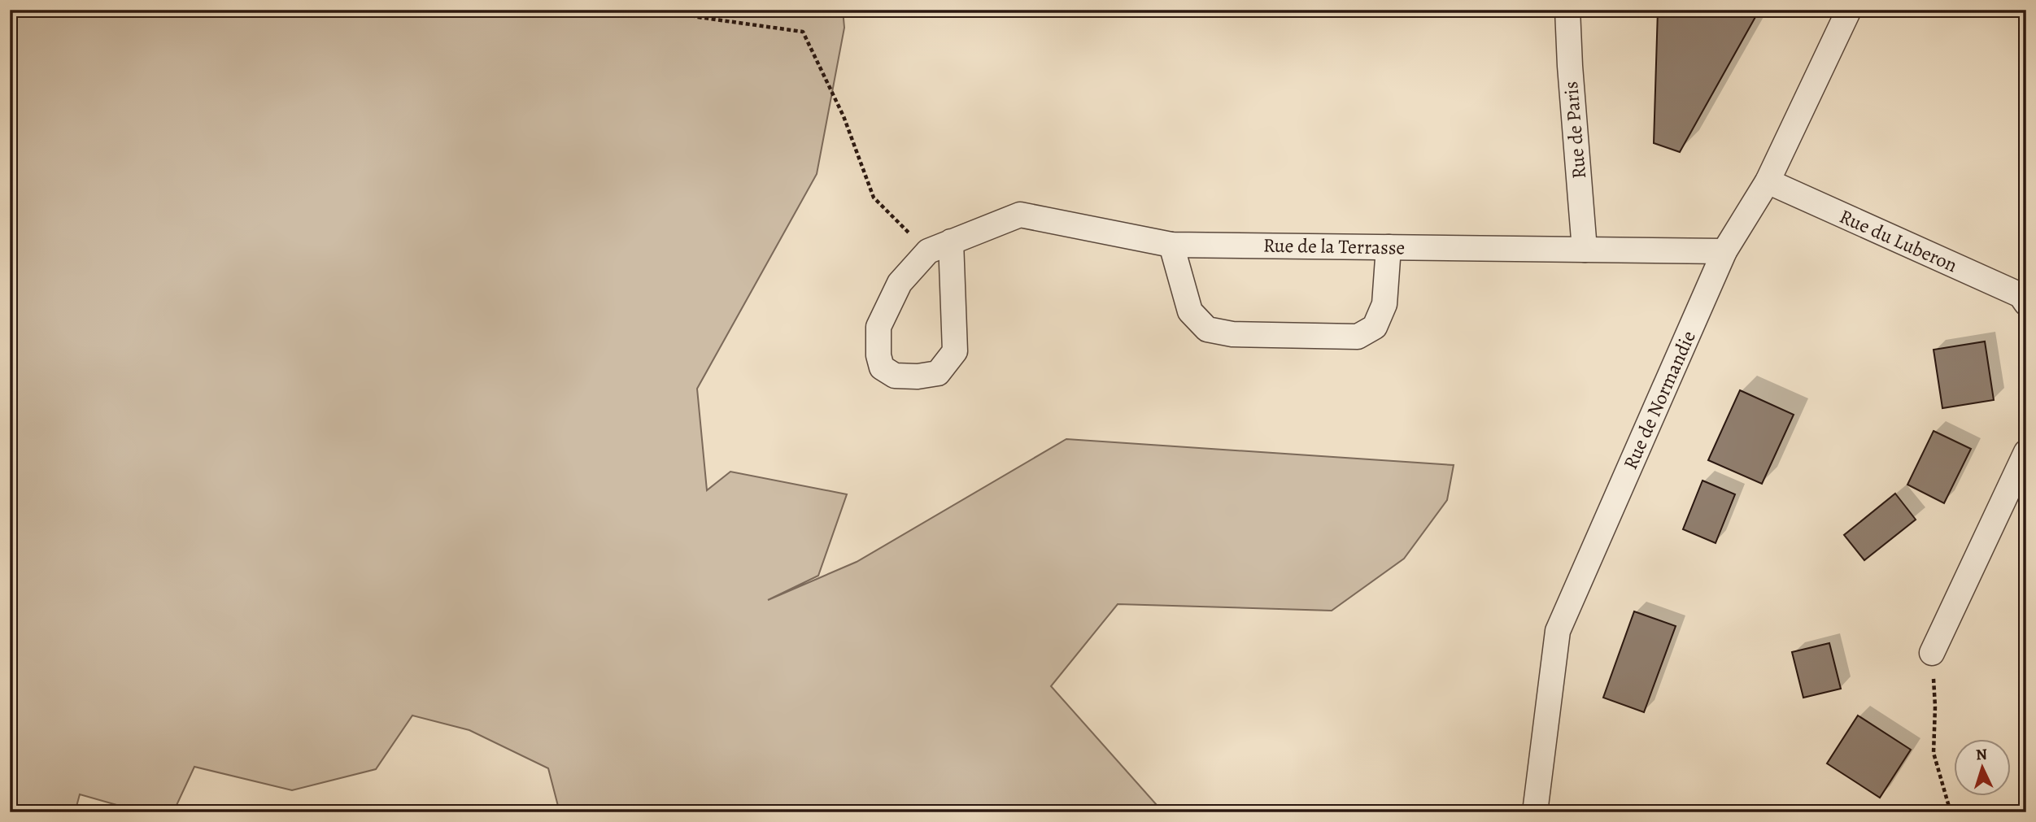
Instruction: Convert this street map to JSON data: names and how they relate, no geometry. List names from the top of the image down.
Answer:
{
  "streets": {
    "street": [
      "Rue de Paris",
      "Rue du Luberon",
      "Rue de la Terrasse",
      "Rue de Normandie"
    ]
  },
  "crossings": [
    ["Rue de Paris", "Rue de la Terrasse"],
    ["Rue du Luberon", "Rue de Normandie"],
    ["Rue de la Terrasse", "Rue de Normandie"]
  ],
  "north": "top"
}
